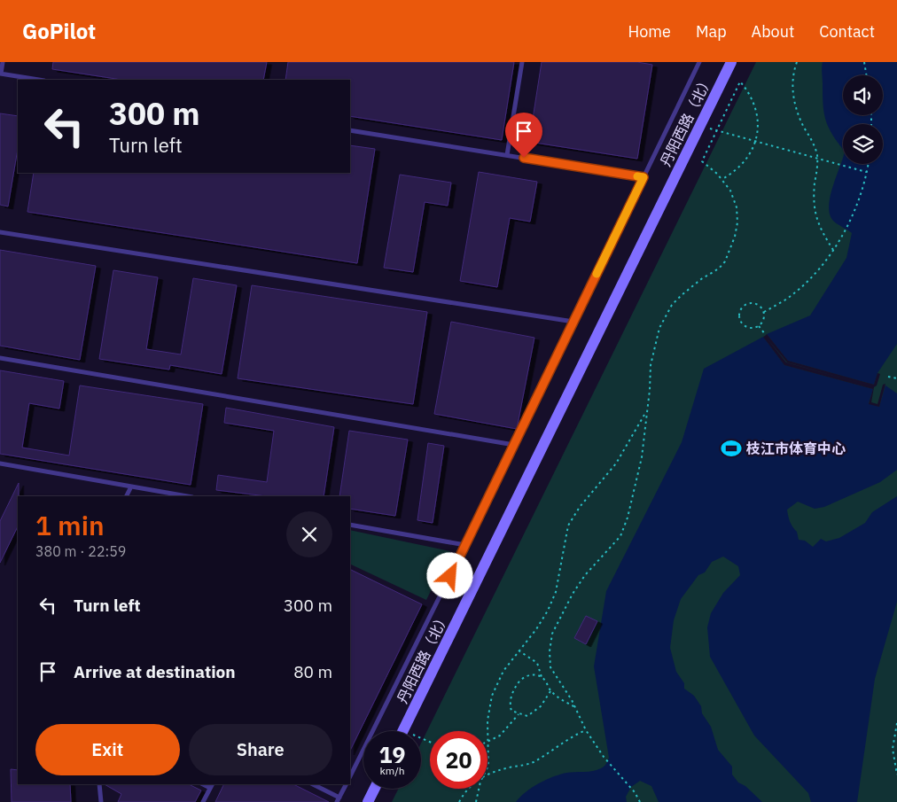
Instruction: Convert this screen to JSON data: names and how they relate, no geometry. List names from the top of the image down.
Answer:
{
  "streets": {
    "street": ["丹阳西路（北）"]
  },
  "places": {
    "sports": ["枝江市体育中心"]
  },
  "page": {
    "header": "GoPilot",
    "nav": [
      "Home",
      "Map",
      "About",
      "Contact"
    ],
    "turn": ["300 m", "Turn left"],
    "heading": ["1 min", "380 m · 22:59"],
    "list": [
      {
        "name": "Turn left",
        "value": "300 m"
      },
      {
        "name": "Arrive at destination",
        "value": "80 m"
      }
    ],
    "buttons": ["Exit", "Share"],
    "speed": "19 km/h",
    "limit": "20"
  }
}
